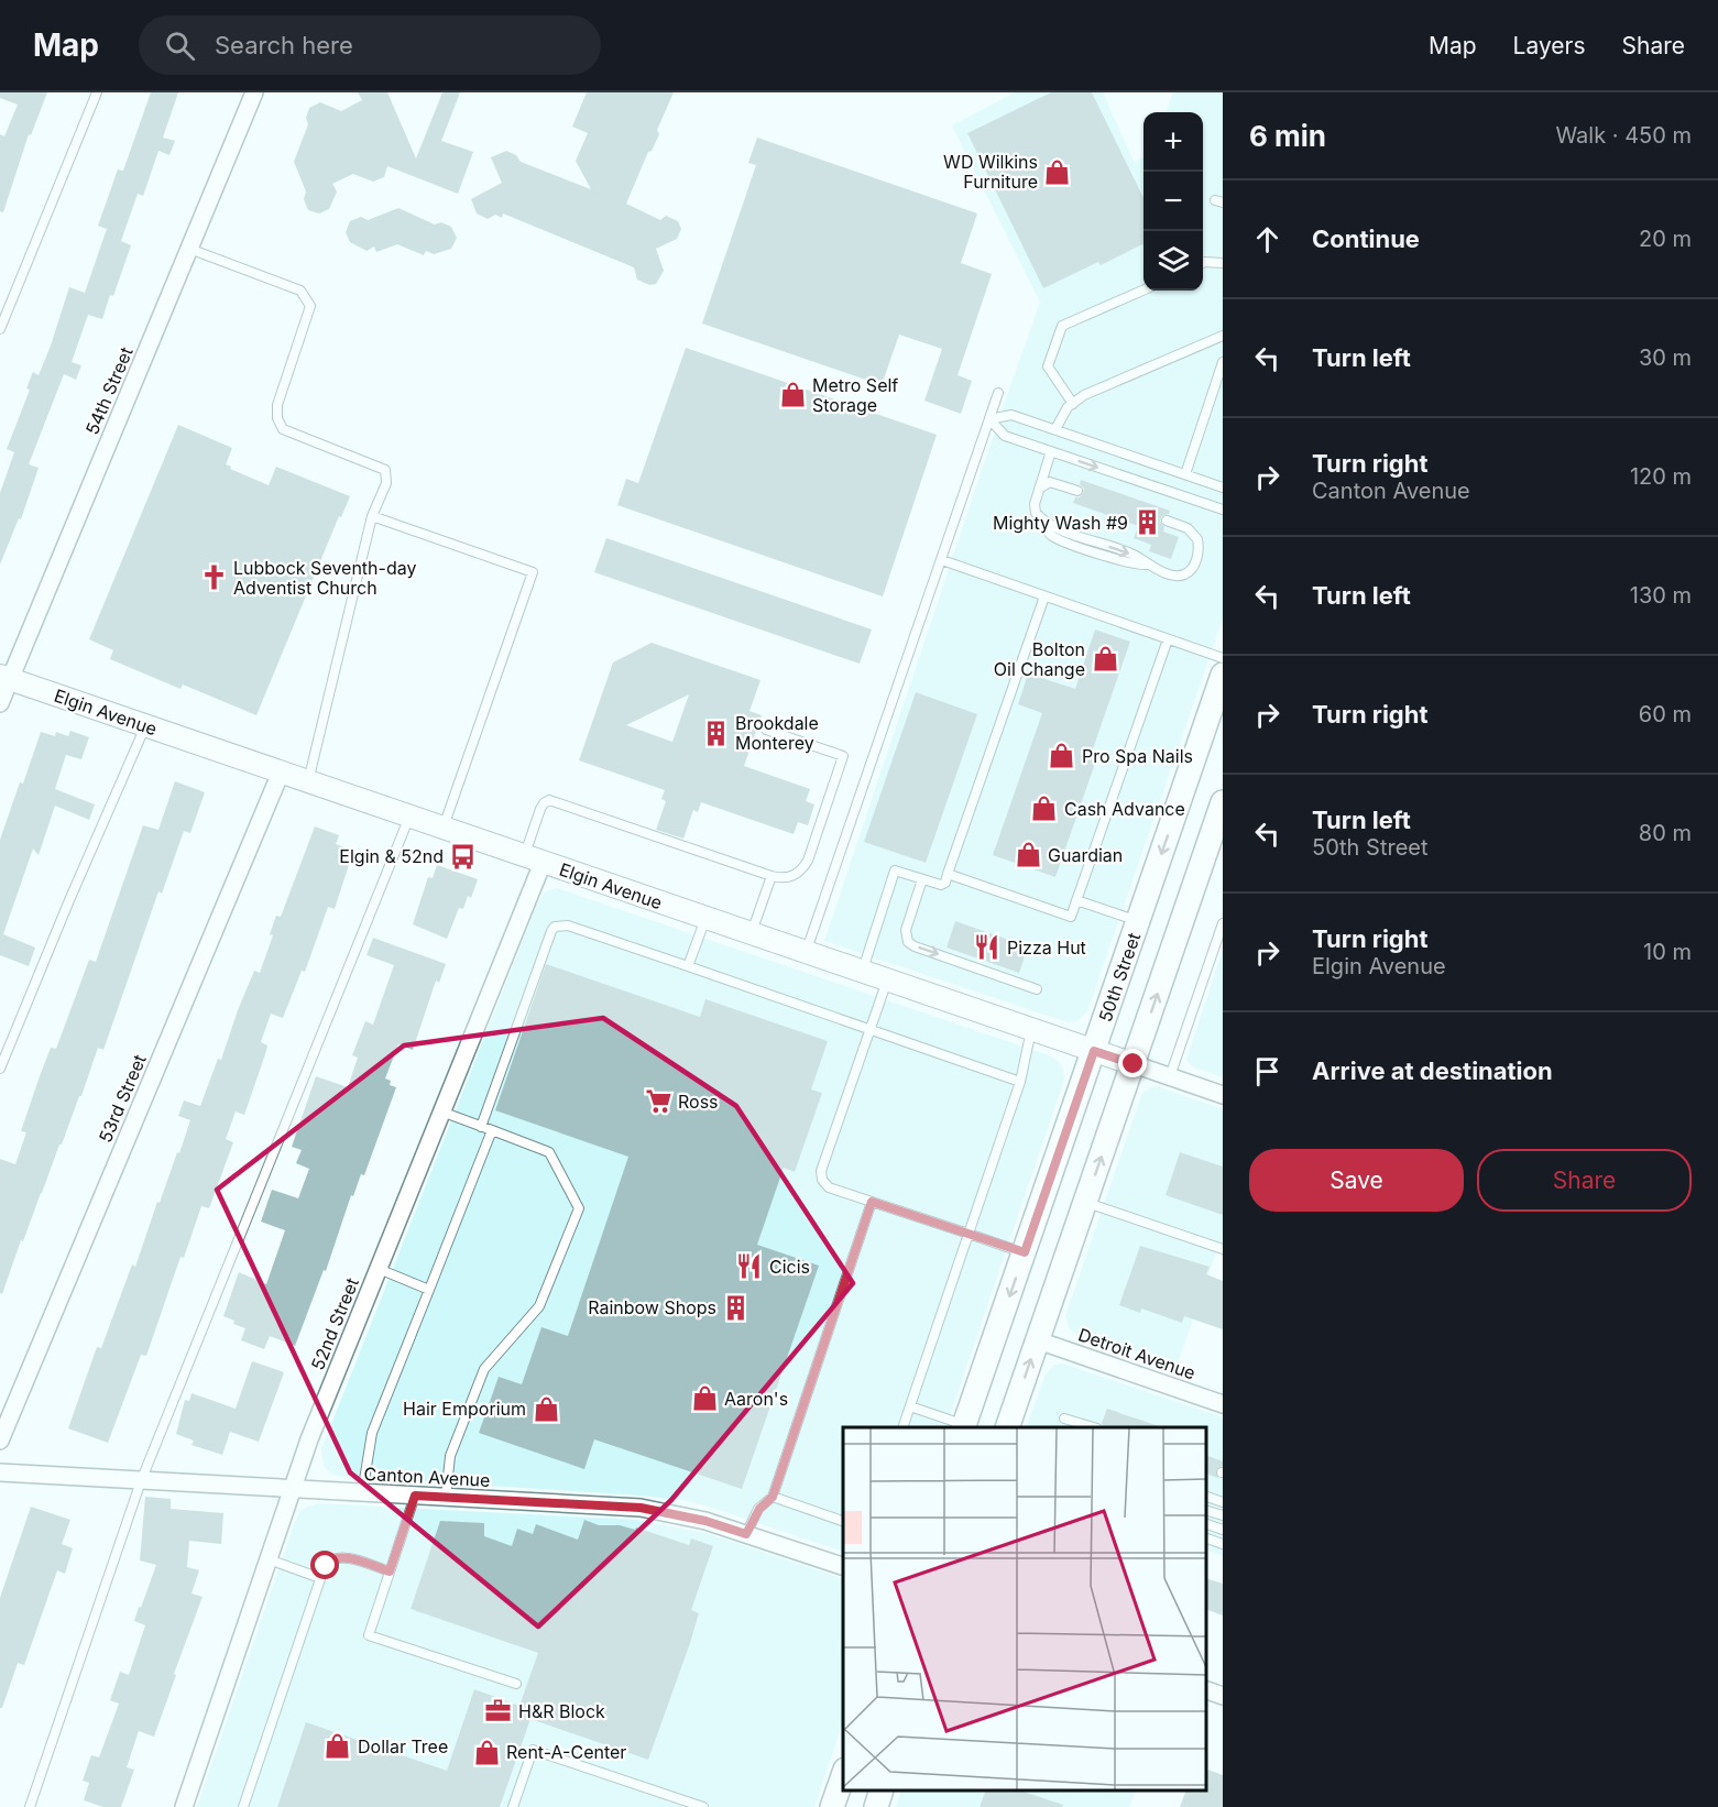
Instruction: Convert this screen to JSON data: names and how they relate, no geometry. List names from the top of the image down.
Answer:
{
  "streets": {
    "main road": ["50th Street"],
    "street": [
      "54th Street",
      "Elgin Avenue",
      "53rd Street",
      "52nd Street",
      "Detroit Avenue",
      "Canton Avenue"
    ]
  },
  "crossings": [
    ["54th Street", "Elgin Avenue"],
    ["Elgin Avenue", "50th Street"],
    ["Elgin Avenue", "53rd Street"],
    ["Elgin Avenue", "52nd Street"],
    ["52nd Street", "Canton Avenue"]
  ],
  "places": {
    "shop": [
      "WD Wilkins Furniture",
      "Metro Self Storage",
      "Bolton Oil Change",
      "Pro Spa Nails",
      "Cash Advance",
      "Guardian",
      "Aaron's",
      "Hair Emporium",
      "Dollar Tree",
      "Rent-A-Center"
    ],
    "building": ["Mighty Wash #9", "Brookdale Monterey", "Rainbow Shops"],
    "church": ["Lubbock Seventh-day Adventist Church"],
    "bus stop": ["Elgin & 52nd"],
    "restaurant": ["Pizza Hut", "Cicis"],
    "supermarket": ["Ross"],
    "office": ["H&R Block"]
  },
  "page": {
    "header": "Map",
    "search": "Search here",
    "nav": ["Map", "Layers", "Share"],
    "heading": ["6 min", "Walk · 450 m"],
    "map_buttons": ["+", "−"],
    "list": [
      ["Continue", "20 m"],
      ["Turn left", "30 m"],
      ["Turn right", "Canton Avenue", "120 m"],
      ["Turn left", "130 m"],
      ["Turn right", "60 m"],
      ["Turn left", "50th Street", "80 m"],
      ["Turn right", "Elgin Avenue", "10 m"],
      "Arrive at destination"
    ],
    "buttons": ["Save", "Share"]
  }
}
